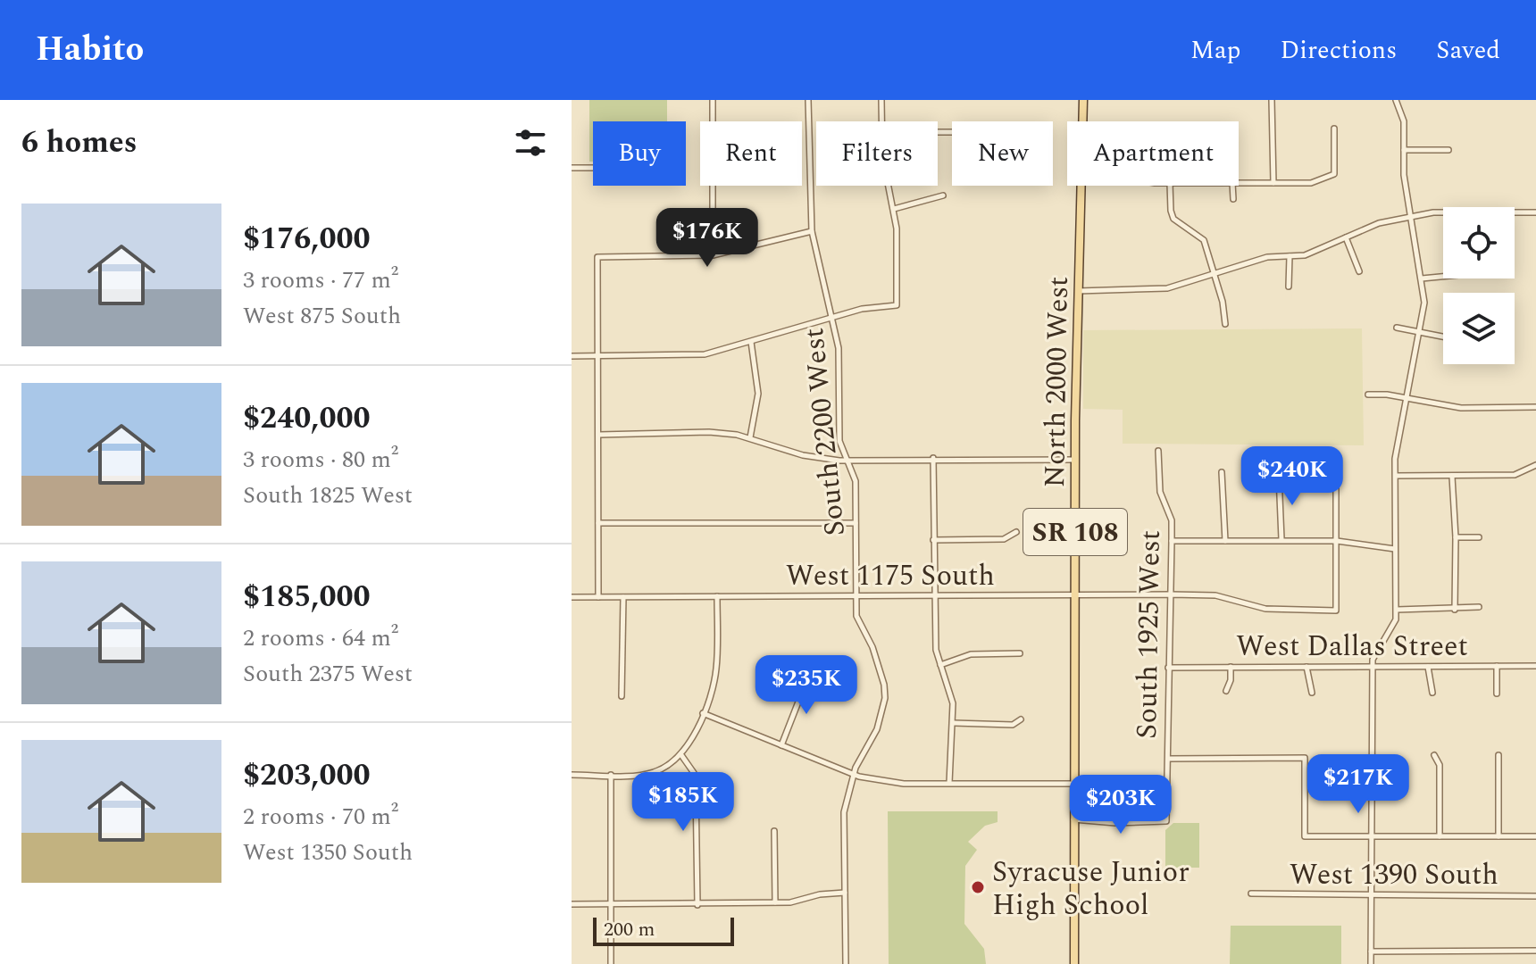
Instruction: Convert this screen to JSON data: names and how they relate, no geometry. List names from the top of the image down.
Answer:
{
  "streets": {
    "main road": ["North 2000 West", "SR 108"],
    "street": [
      "South 2200 West",
      "West 1175 South",
      "South 1925 West",
      "West Dallas Street",
      "West 1390 South"
    ]
  },
  "crossings": [
    ["North 2000 West", "West 1175 South"],
    ["North 2000 West", "South 1925 West"],
    ["South 2200 West", "West 1175 South"],
    ["West 1175 South", "South 1925 West"],
    ["South 1925 West", "West Dallas Street"]
  ],
  "places": ["Syracuse Junior High School"],
  "scale_bar": "200 m",
  "page": {
    "header": "Habito",
    "nav": ["Map", "Directions", "Saved"],
    "heading": "6 homes",
    "chip": [
      "Buy",
      "Rent",
      "Filters",
      "New",
      "Apartment"
    ],
    "list": [
      {
        "name": "$176,000",
        "note": "3 rooms · 77 m² · West 875 South"
      },
      {
        "name": "$240,000",
        "note": "3 rooms · 80 m² · South 1825 West"
      },
      {
        "name": "$185,000",
        "note": "2 rooms · 64 m² · South 2375 West"
      },
      {
        "name": "$203,000",
        "note": "2 rooms · 70 m² · West 1350 South"
      }
    ],
    "price": [
      "$176K",
      "$240K",
      "$235K",
      "$217K",
      "$185K",
      "$203K"
    ],
    "scale": "200 m"
  }
}
